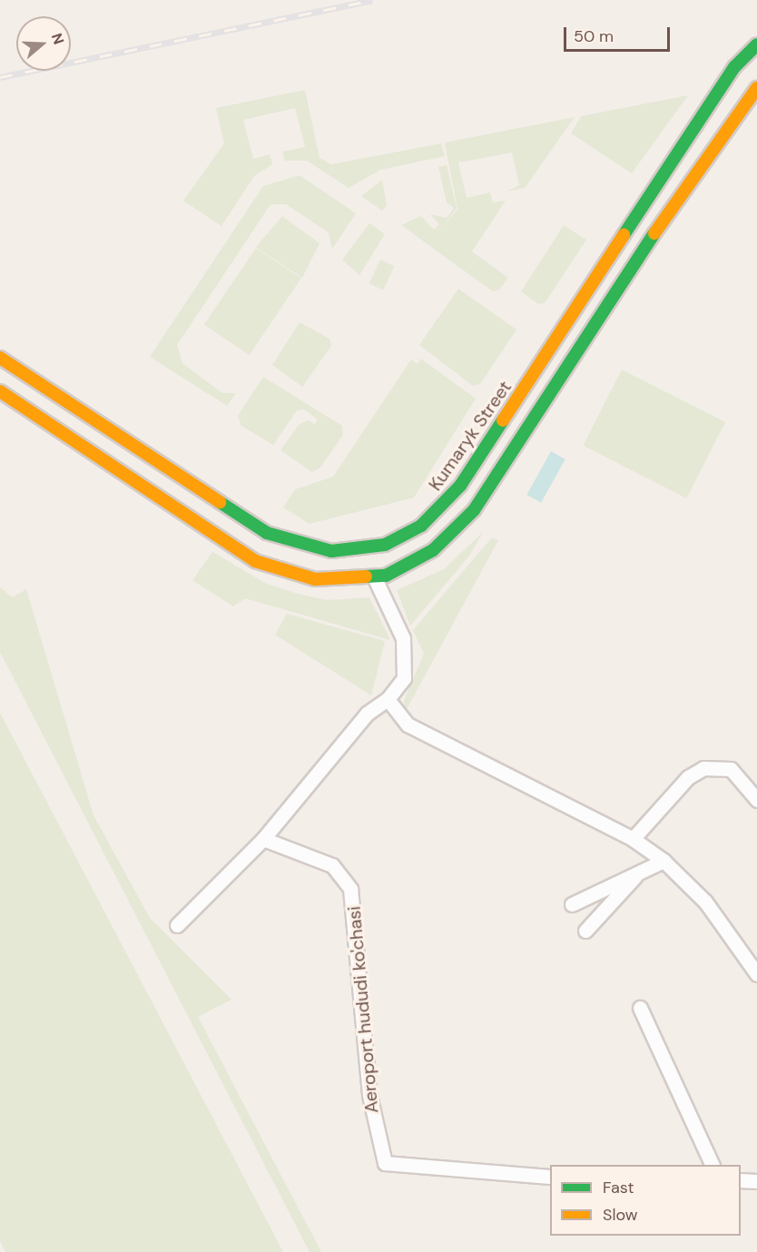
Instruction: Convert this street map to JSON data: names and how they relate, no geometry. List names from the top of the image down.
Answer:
{
  "streets": {
    "main road": ["Kumaryk Street"],
    "street": ["Aeroport hududi ko'chasi"]
  },
  "legend": ["Fast", "Slow"],
  "scale_bar": "50 m",
  "north": "right"
}
